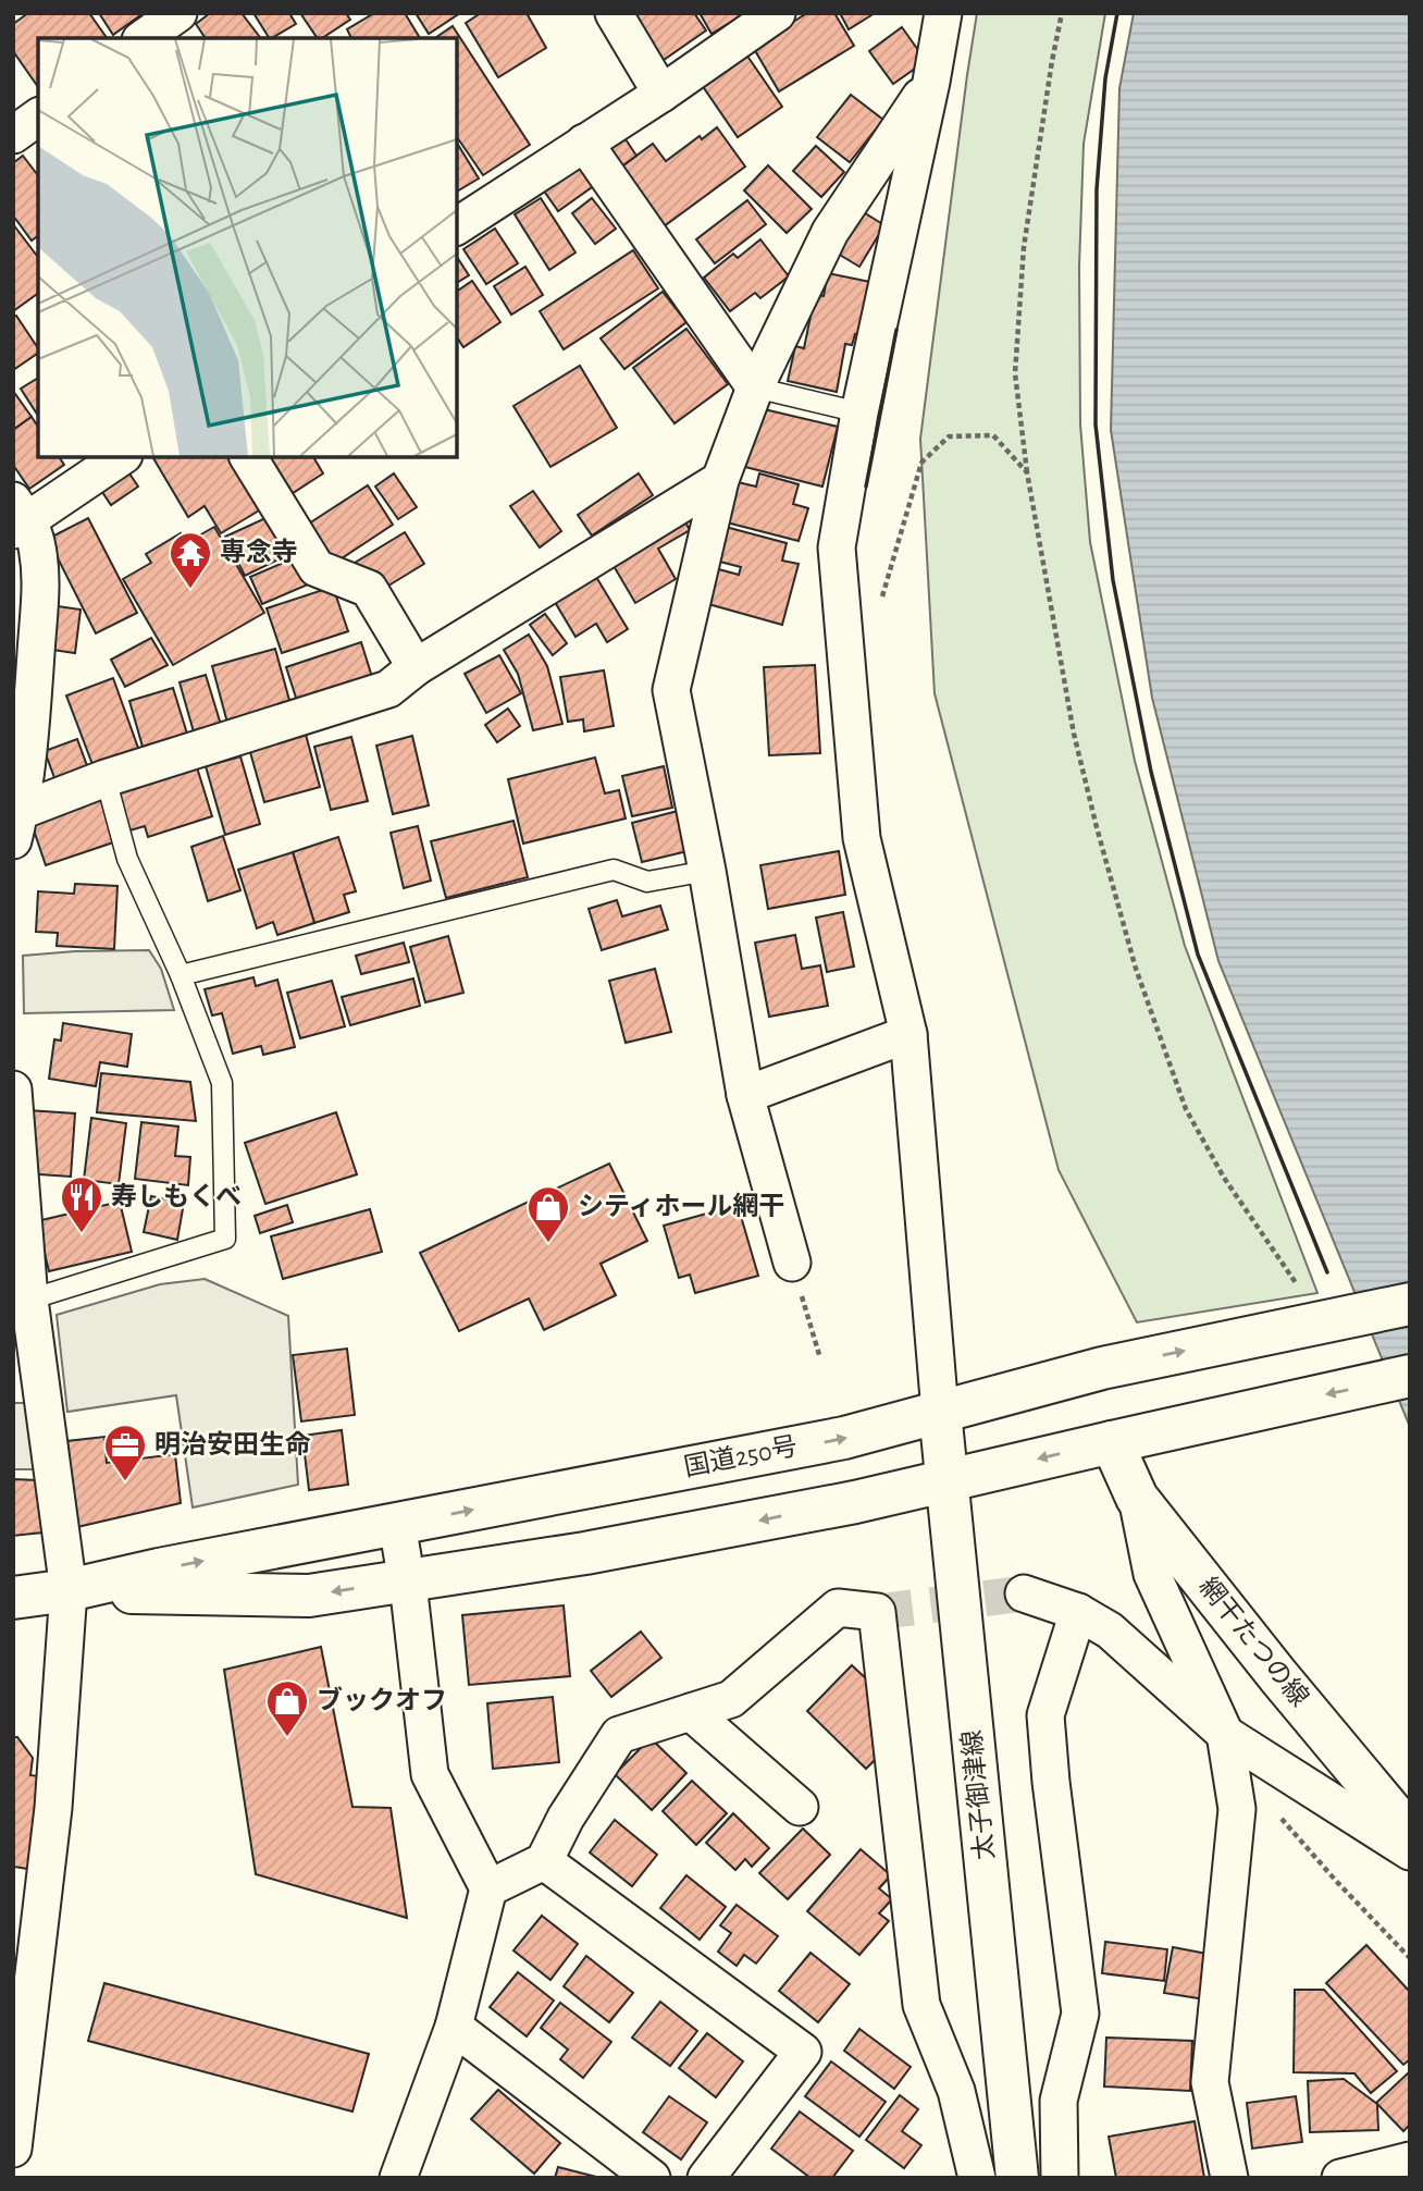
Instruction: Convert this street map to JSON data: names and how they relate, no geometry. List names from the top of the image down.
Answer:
{
  "streets": {
    "main road": ["国道250号", "網干たつの線", "太子御津線"]
  },
  "crossings": [
    ["国道250号", "網干たつの線"],
    ["国道250号", "太子御津線"]
  ],
  "places": {
    "temple": ["専念寺"],
    "restaurant": ["寿しもくべ"],
    "shop": ["シティホール網干", "ブックオフ"],
    "office": ["明治安田生命"]
  }
}
